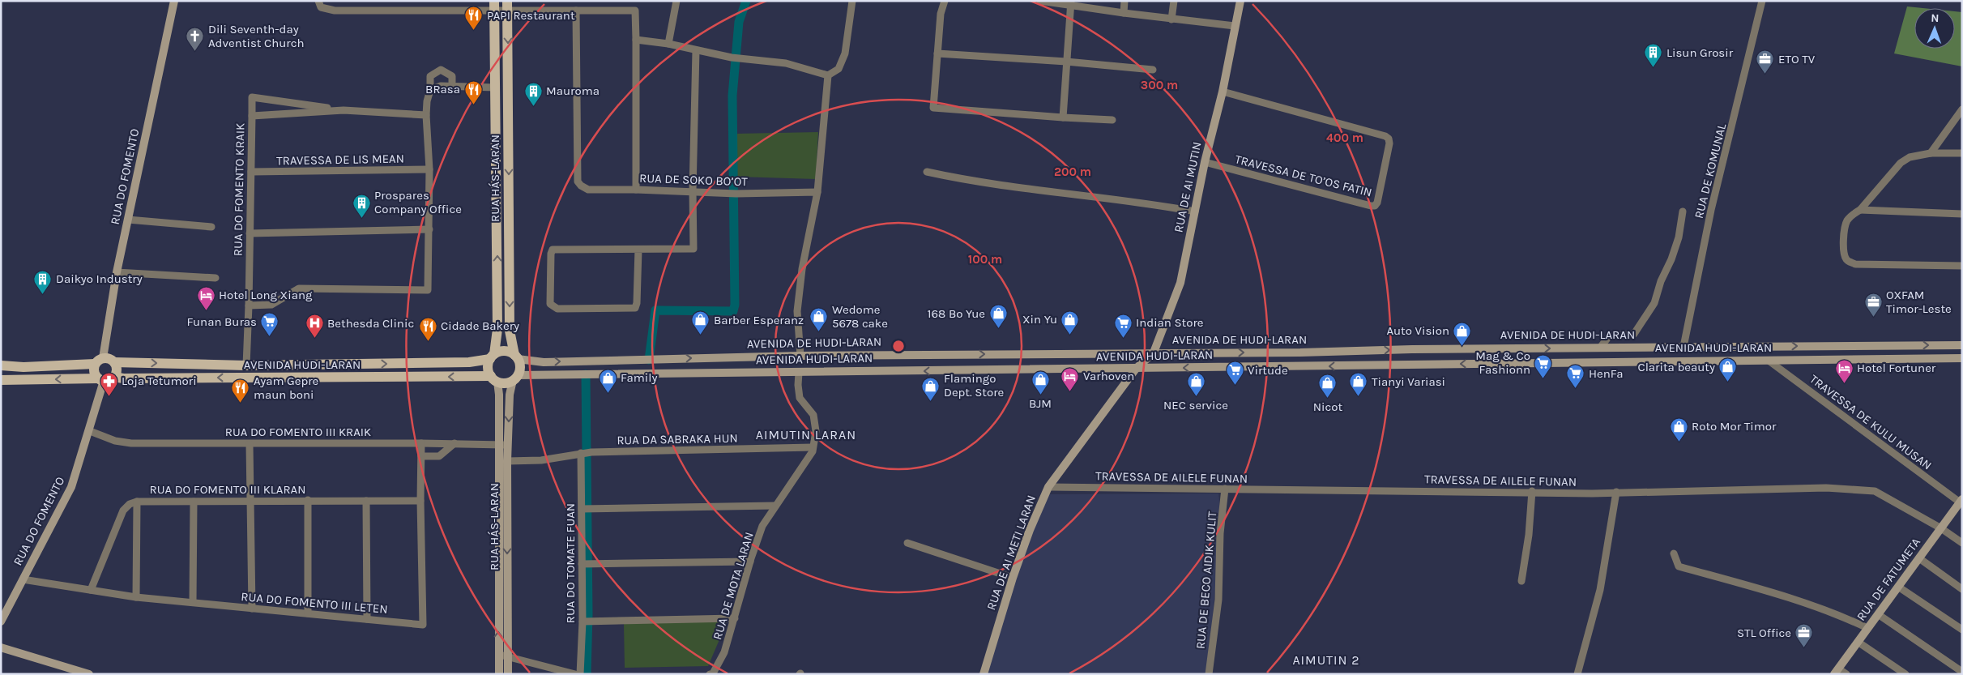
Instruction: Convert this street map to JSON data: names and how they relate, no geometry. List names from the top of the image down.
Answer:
{
  "streets": {
    "main road": [
      "RUA DO FOMENTO",
      "RUA HÁS-LARAN",
      "RUA DE AI MUTIN",
      "AVENIDA DE HUDI-LARAN",
      "AVENIDA HUDI-LARAN",
      "RUA DE AI METI LARAN",
      "RUA DE FATUMETA"
    ],
    "street": [
      "TRAVESSA DE LIS MEAN",
      "RUA DE KOMUNAL",
      "TRAVESSA DE TO’OS FATIN",
      "RUA DE SOKO BO’OT",
      "RUA DO FOMENTO KRAIK",
      "TRAVESSA DE KULU MUSAN",
      "RUA DO FOMENTO III KRAIK",
      "RUA DA SABRAKA HUN",
      "TRAVESSA DE AILELE FUNAN",
      "RUA DO FOMENTO III KLARAN",
      "RUA DO TOMATE FUAN",
      "RUA DE BECO AIDIK KULIT",
      "RUA DE MOTA LARAN",
      "RUA DO FOMENTO III LETEN"
    ]
  },
  "crossings": [
    ["TRAVESSA DE LIS MEAN", "RUA DO FOMENTO KRAIK"],
    ["RUA DE KOMUNAL", "AVENIDA DE HUDI-LARAN"],
    ["TRAVESSA DE TO’OS FATIN", "RUA DE AI MUTIN"],
    ["RUA DO FOMENTO", "AVENIDA HUDI-LARAN"],
    ["RUA DO FOMENTO", "RUA DO FOMENTO III KRAIK"],
    ["RUA DO FOMENTO", "RUA DO FOMENTO III LETEN"],
    ["RUA HÁS-LARAN", "AVENIDA DE HUDI-LARAN"],
    ["RUA HÁS-LARAN", "AVENIDA HUDI-LARAN"],
    ["RUA HÁS-LARAN", "RUA DO FOMENTO III KRAIK"],
    ["RUA DE AI MUTIN", "AVENIDA DE HUDI-LARAN"],
    ["RUA DE AI MUTIN", "AVENIDA HUDI-LARAN"],
    ["RUA DE AI MUTIN", "RUA DE AI METI LARAN"],
    ["AVENIDA DE HUDI-LARAN", "AVENIDA HUDI-LARAN"],
    ["AVENIDA HUDI-LARAN", "TRAVESSA DE KULU MUSAN"],
    ["AVENIDA HUDI-LARAN", "RUA DE AI METI LARAN"],
    ["AVENIDA HUDI-LARAN", "RUA DE MOTA LARAN"],
    ["TRAVESSA DE KULU MUSAN", "RUA DE FATUMETA"],
    ["RUA DO FOMENTO III KRAIK", "RUA DO FOMENTO III LETEN"],
    ["RUA DA SABRAKA HUN", "RUA DO TOMATE FUAN"],
    ["RUA DA SABRAKA HUN", "RUA DE MOTA LARAN"],
    ["TRAVESSA DE AILELE FUNAN", "RUA DE AI METI LARAN"],
    ["TRAVESSA DE AILELE FUNAN", "RUA DE FATUMETA"],
    ["TRAVESSA DE AILELE FUNAN", "RUA DE BECO AIDIK KULIT"],
    ["RUA DO FOMENTO III KLARAN", "RUA DO FOMENTO III LETEN"]
  ],
  "one_way": ["AVENIDA DE HUDI-LARAN", "AVENIDA HUDI-LARAN"],
  "districts": ["AIMUTIN LARAN", "AIMUTIN 2"],
  "places": {
    "restaurant": [
      "PAPI Restaurant",
      "BRasa",
      "Cidade Bakery",
      "Ayam Gepre maun boni"
    ],
    "church": ["Dili Seventh-day Adventist Church"],
    "building": [
      "Lisun Grosir",
      "Mauroma",
      "Prospares Company Office",
      "Daikyo Industry"
    ],
    "office": ["ETO TV", "OXFAM Timor-Leste", "STL Office"],
    "hotel": ["Hotel Long Xiang", "Hotel Fortuner", "Varhoven"],
    "shop": [
      "168 Bo Yue",
      "Wedome 5678 cake",
      "Xin Yu",
      "Barber Esperanz",
      "Auto Vision",
      "Clarita beauty",
      "Family",
      "BJM",
      "NEC service",
      "Tianyi Variasi",
      "Nicot",
      "Flamingo Dept. Store",
      "Roto Mor Timor"
    ],
    "supermarket": [
      "Funan Buras",
      "Indian Store",
      "Mag & Co Fashionn",
      "Virtude",
      "HenFa"
    ],
    "hospital": ["Bethesda Clinic"],
    "pharmacy": ["Loja Tetumori"]
  },
  "north": "top",
  "rings": [
    "300 m",
    "400 m",
    "200 m",
    "100 m"
  ]
}
